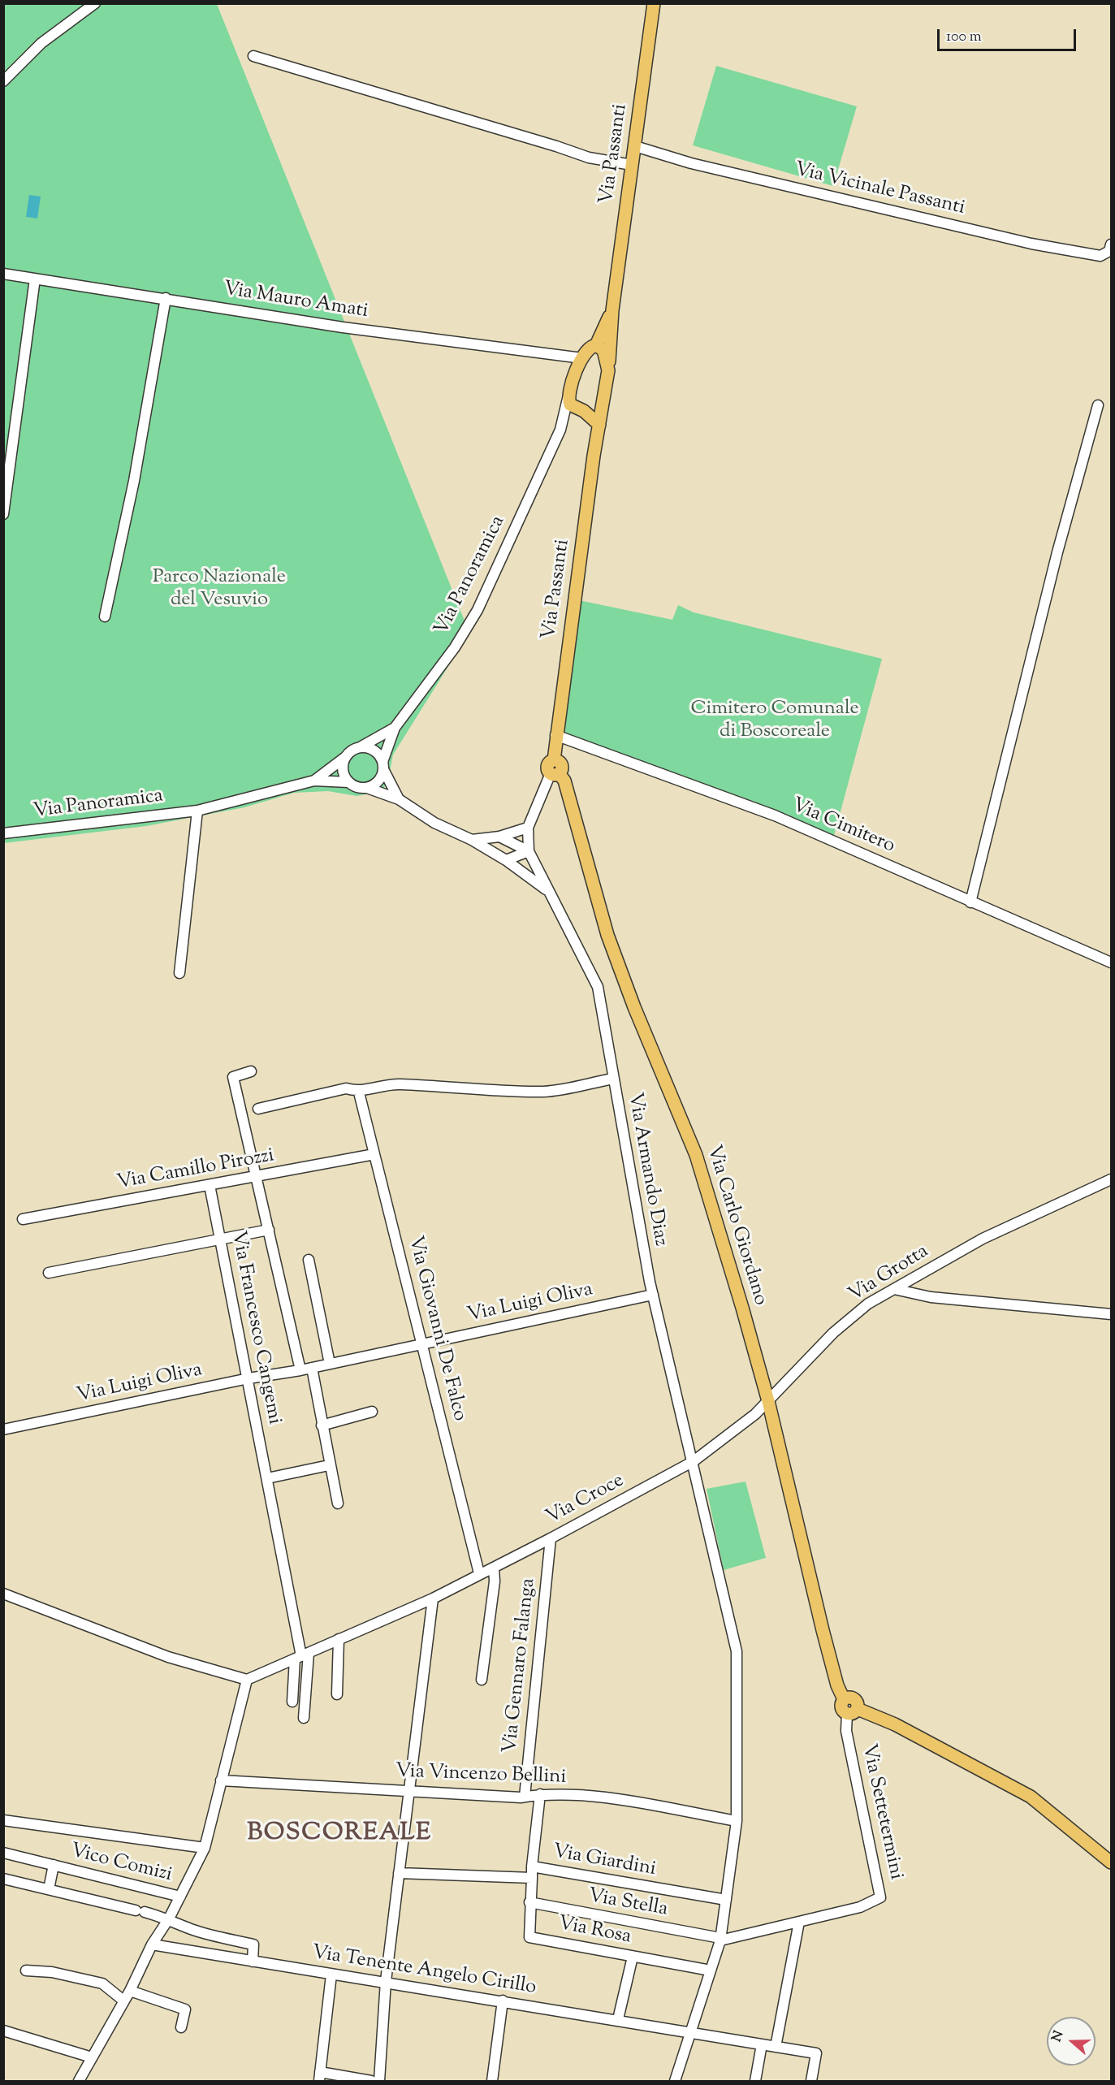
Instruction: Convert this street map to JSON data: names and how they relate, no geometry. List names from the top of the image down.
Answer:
{
  "streets": {
    "main road": ["Via Passanti", "Via Carlo Giordano", "Via Settetermini"],
    "street": [
      "Via Vicinale Passanti",
      "Via Mauro Amati",
      "Via Panoramica",
      "Via Cimitero",
      "Via Armando Diaz",
      "Via Camillo Pirozzi",
      "Via Grotta",
      "Via Luigi Oliva",
      "Via Francesco Cangemi",
      "Via Giovanni De Falco",
      "Via Croce",
      "Via Gennaro Falanga",
      "Via Vincenzo Bellini",
      "Via Giardini",
      "Vico Comizi",
      "Via Stella",
      "Via Rosa",
      "Via Tenente Angelo Cirillo"
    ]
  },
  "crossings": [
    ["Via Passanti", "Via Vicinale Passanti"],
    ["Via Passanti", "Via Mauro Amati"],
    ["Via Passanti", "Via Panoramica"],
    ["Via Passanti", "Via Cimitero"],
    ["Via Passanti", "Via Carlo Giordano"],
    ["Via Panoramica", "Via Armando Diaz"],
    ["Via Armando Diaz", "Via Grotta"],
    ["Via Armando Diaz", "Via Luigi Oliva"],
    ["Via Armando Diaz", "Via Croce"],
    ["Via Armando Diaz", "Via Vincenzo Bellini"],
    ["Via Armando Diaz", "Via Settetermini"],
    ["Via Armando Diaz", "Via Giardini"],
    ["Via Armando Diaz", "Via Stella"],
    ["Via Armando Diaz", "Via Rosa"],
    ["Via Armando Diaz", "Via Tenente Angelo Cirillo"],
    ["Via Camillo Pirozzi", "Via Francesco Cangemi"],
    ["Via Camillo Pirozzi", "Via Giovanni De Falco"],
    ["Via Carlo Giordano", "Via Grotta"],
    ["Via Carlo Giordano", "Via Settetermini"],
    ["Via Grotta", "Via Croce"],
    ["Via Luigi Oliva", "Via Francesco Cangemi"],
    ["Via Luigi Oliva", "Via Giovanni De Falco"],
    ["Via Francesco Cangemi", "Via Croce"],
    ["Via Giovanni De Falco", "Via Croce"],
    ["Via Croce", "Via Gennaro Falanga"],
    ["Via Gennaro Falanga", "Via Vincenzo Bellini"],
    ["Via Settetermini", "Via Stella"],
    ["Via Giardini", "Via Rosa"],
    ["Via Stella", "Via Rosa"]
  ],
  "districts": ["BOSCOREALE"],
  "parks": ["Parco Nazionale del Vesuvio", "Cimitero Comunale di Boscoreale"],
  "scale_bar": "100 m",
  "north": "left"
}
